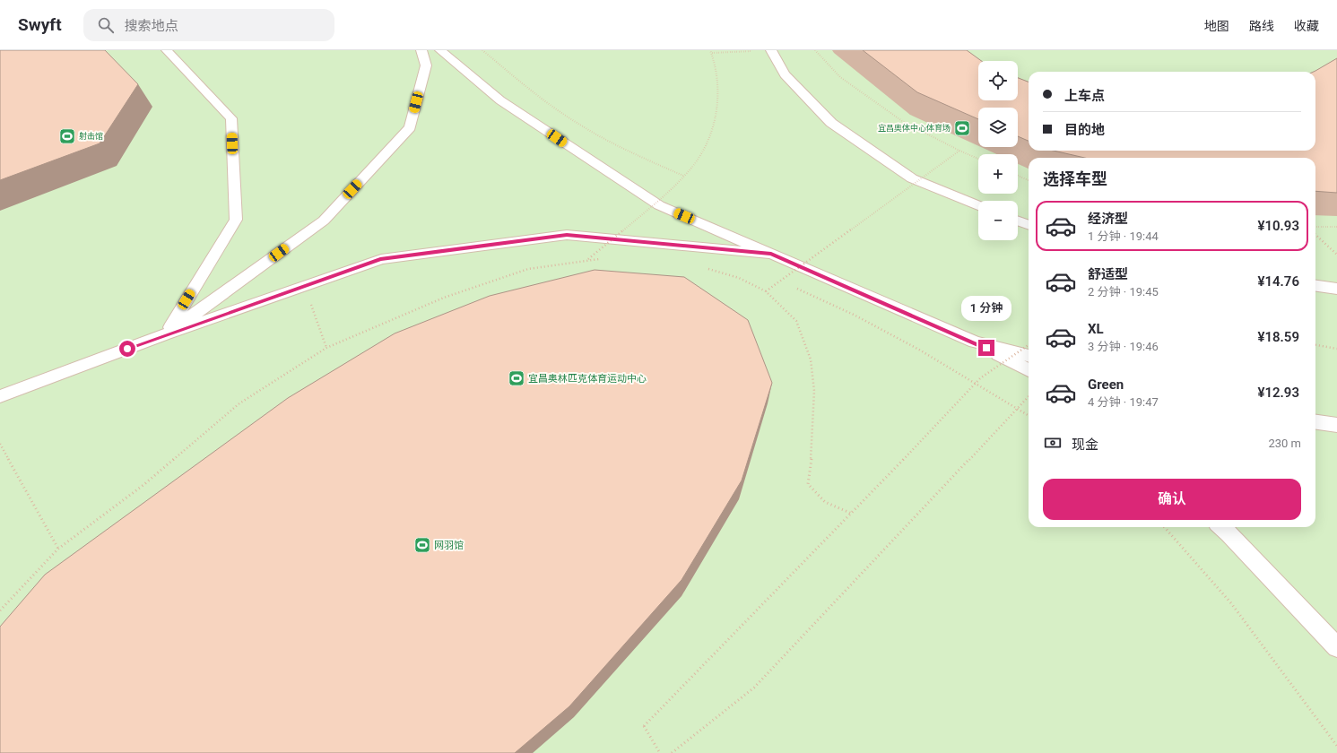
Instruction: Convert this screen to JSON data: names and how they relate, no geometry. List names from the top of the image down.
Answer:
{
  "places": {
    "sports": [
      "宜昌奥体中心体育场",
      "射击馆",
      "宜昌奥林匹克体育运动中心",
      "网羽馆"
    ]
  },
  "page": {
    "header": "Swyft",
    "search": "搜索地点",
    "nav": ["地图", "路线", "收藏"],
    "map_buttons": ["+", "−"],
    "banner": ["上车点", "目的地"],
    "heading": "选择车型",
    "list": [
      {
        "name": "经济型",
        "note": "1 分钟 · 19:44",
        "value": "¥10.93"
      },
      {
        "name": "舒适型",
        "note": "2 分钟 · 19:45",
        "value": "¥14.76"
      },
      {
        "name": "XL",
        "note": "3 分钟 · 19:46",
        "value": "¥18.59"
      },
      {
        "name": "Green",
        "note": "4 分钟 · 19:47",
        "value": "¥12.93"
      }
    ],
    "bubble": "1 分钟",
    "pay": ["现金", "230 m"],
    "buttons": "确认"
  }
}
